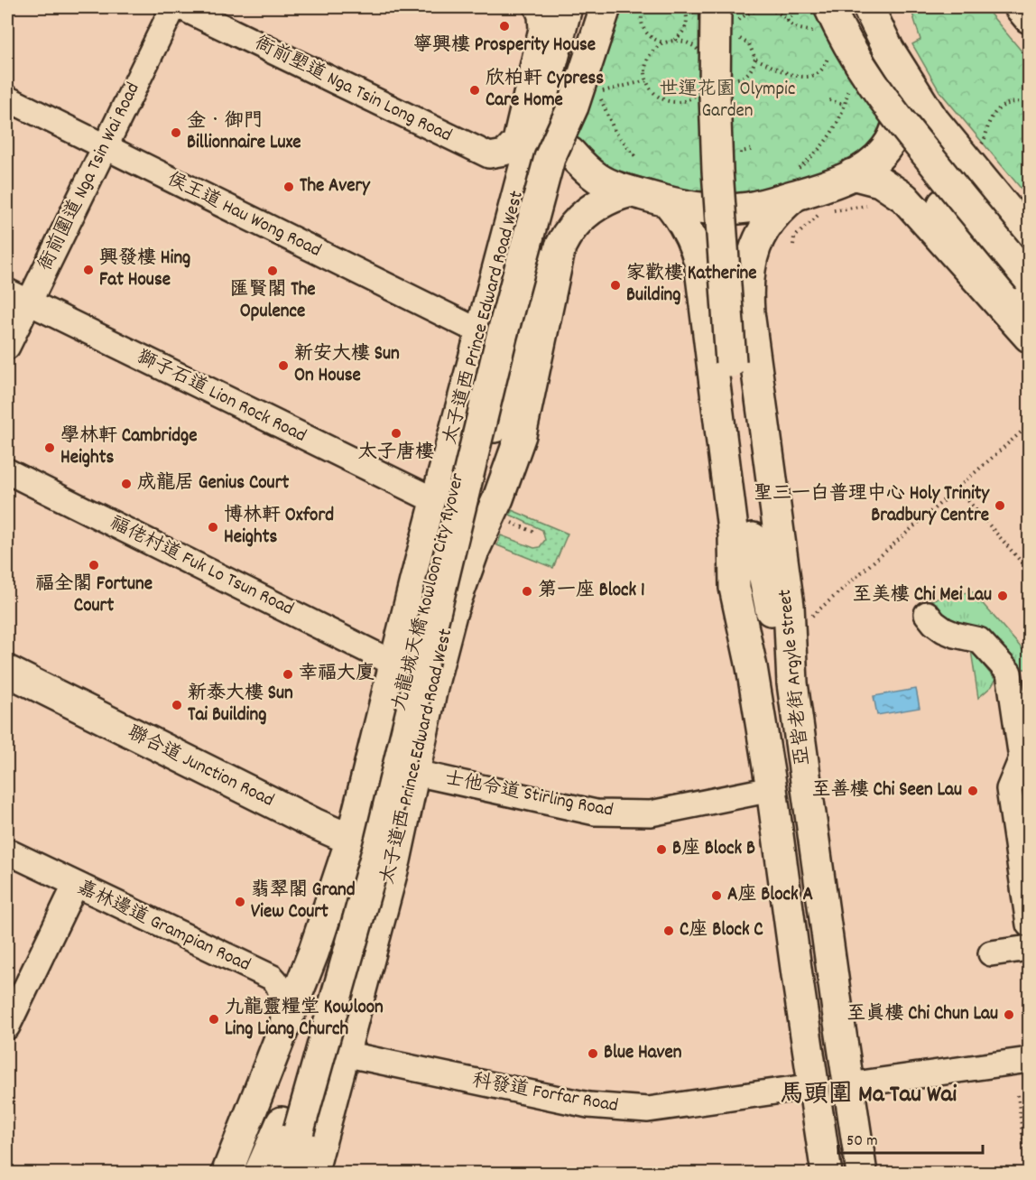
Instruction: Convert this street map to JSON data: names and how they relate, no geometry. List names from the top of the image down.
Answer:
{
  "streets": {
    "main road": [
      "太子道西 Prince Edward Road West",
      "九龍城天橋 Kowloon City flyover",
      "亞皆老街 Argyle Street",
      "聯合道 Junction Road"
    ],
    "street": [
      "衙前塱道 Nga Tsin Long Road",
      "衙前圍道 Nga Tsin Wai Road",
      "侯王道 Hau Wong Road",
      "獅子石道 Lion Rock Road",
      "福佬村道 Fuk Lo Tsun Road",
      "士他令道 Stirling Road",
      "嘉林邊道 Grampian Road",
      "科發道 Forfar Road"
    ]
  },
  "crossings": [
    ["衙前圍道 Nga Tsin Wai Road", "侯王道 Hau Wong Road"],
    ["衙前圍道 Nga Tsin Wai Road", "獅子石道 Lion Rock Road"],
    ["侯王道 Hau Wong Road", "太子道西 Prince Edward Road West"],
    ["太子道西 Prince Edward Road West", "獅子石道 Lion Rock Road"],
    ["太子道西 Prince Edward Road West", "福佬村道 Fuk Lo Tsun Road"],
    ["太子道西 Prince Edward Road West", "九龍城天橋 Kowloon City flyover"],
    ["太子道西 Prince Edward Road West", "聯合道 Junction Road"],
    ["太子道西 Prince Edward Road West", "士他令道 Stirling Road"],
    ["太子道西 Prince Edward Road West", "嘉林邊道 Grampian Road"],
    ["太子道西 Prince Edward Road West", "科發道 Forfar Road"],
    ["亞皆老街 Argyle Street", "士他令道 Stirling Road"],
    ["亞皆老街 Argyle Street", "科發道 Forfar Road"]
  ],
  "districts": ["馬頭圍 Ma Tau Wai"],
  "parks": ["世運花園 Olympic Garden"],
  "places": [
    "寧興樓 Prosperity House",
    "欣柏軒 Cypress Care Home",
    "金．御門 Billionnaire Luxe",
    "The Avery",
    "興發樓 Hing Fat House",
    "匯賢閣 The Opulence",
    "家歡樓 Katherine Building",
    "新安大樓 Sun On House",
    "太子唐樓",
    "學林軒 Cambridge Heights",
    "成龍居 Genius Court",
    "聖三一白普理中心 Holy Trinity Bradbury Centre",
    "博林軒 Oxford Heights",
    "福全閣 Fortune Court",
    "第一座 Block 1",
    "至美樓 Chi Mei Lau",
    "幸福大廈",
    "新泰大樓 Sun Tai Building",
    "至善樓 Chi Seen Lau",
    "B座 Block B",
    "A座 Block A",
    "翡翠閣 Grand View Court",
    "C座 Block C",
    "至真樓 Chi Chun Lau",
    "九龍靈糧堂 Kowloon Ling Liang Church",
    "Blue Haven"
  ],
  "scale_bar": "50 m"
}
